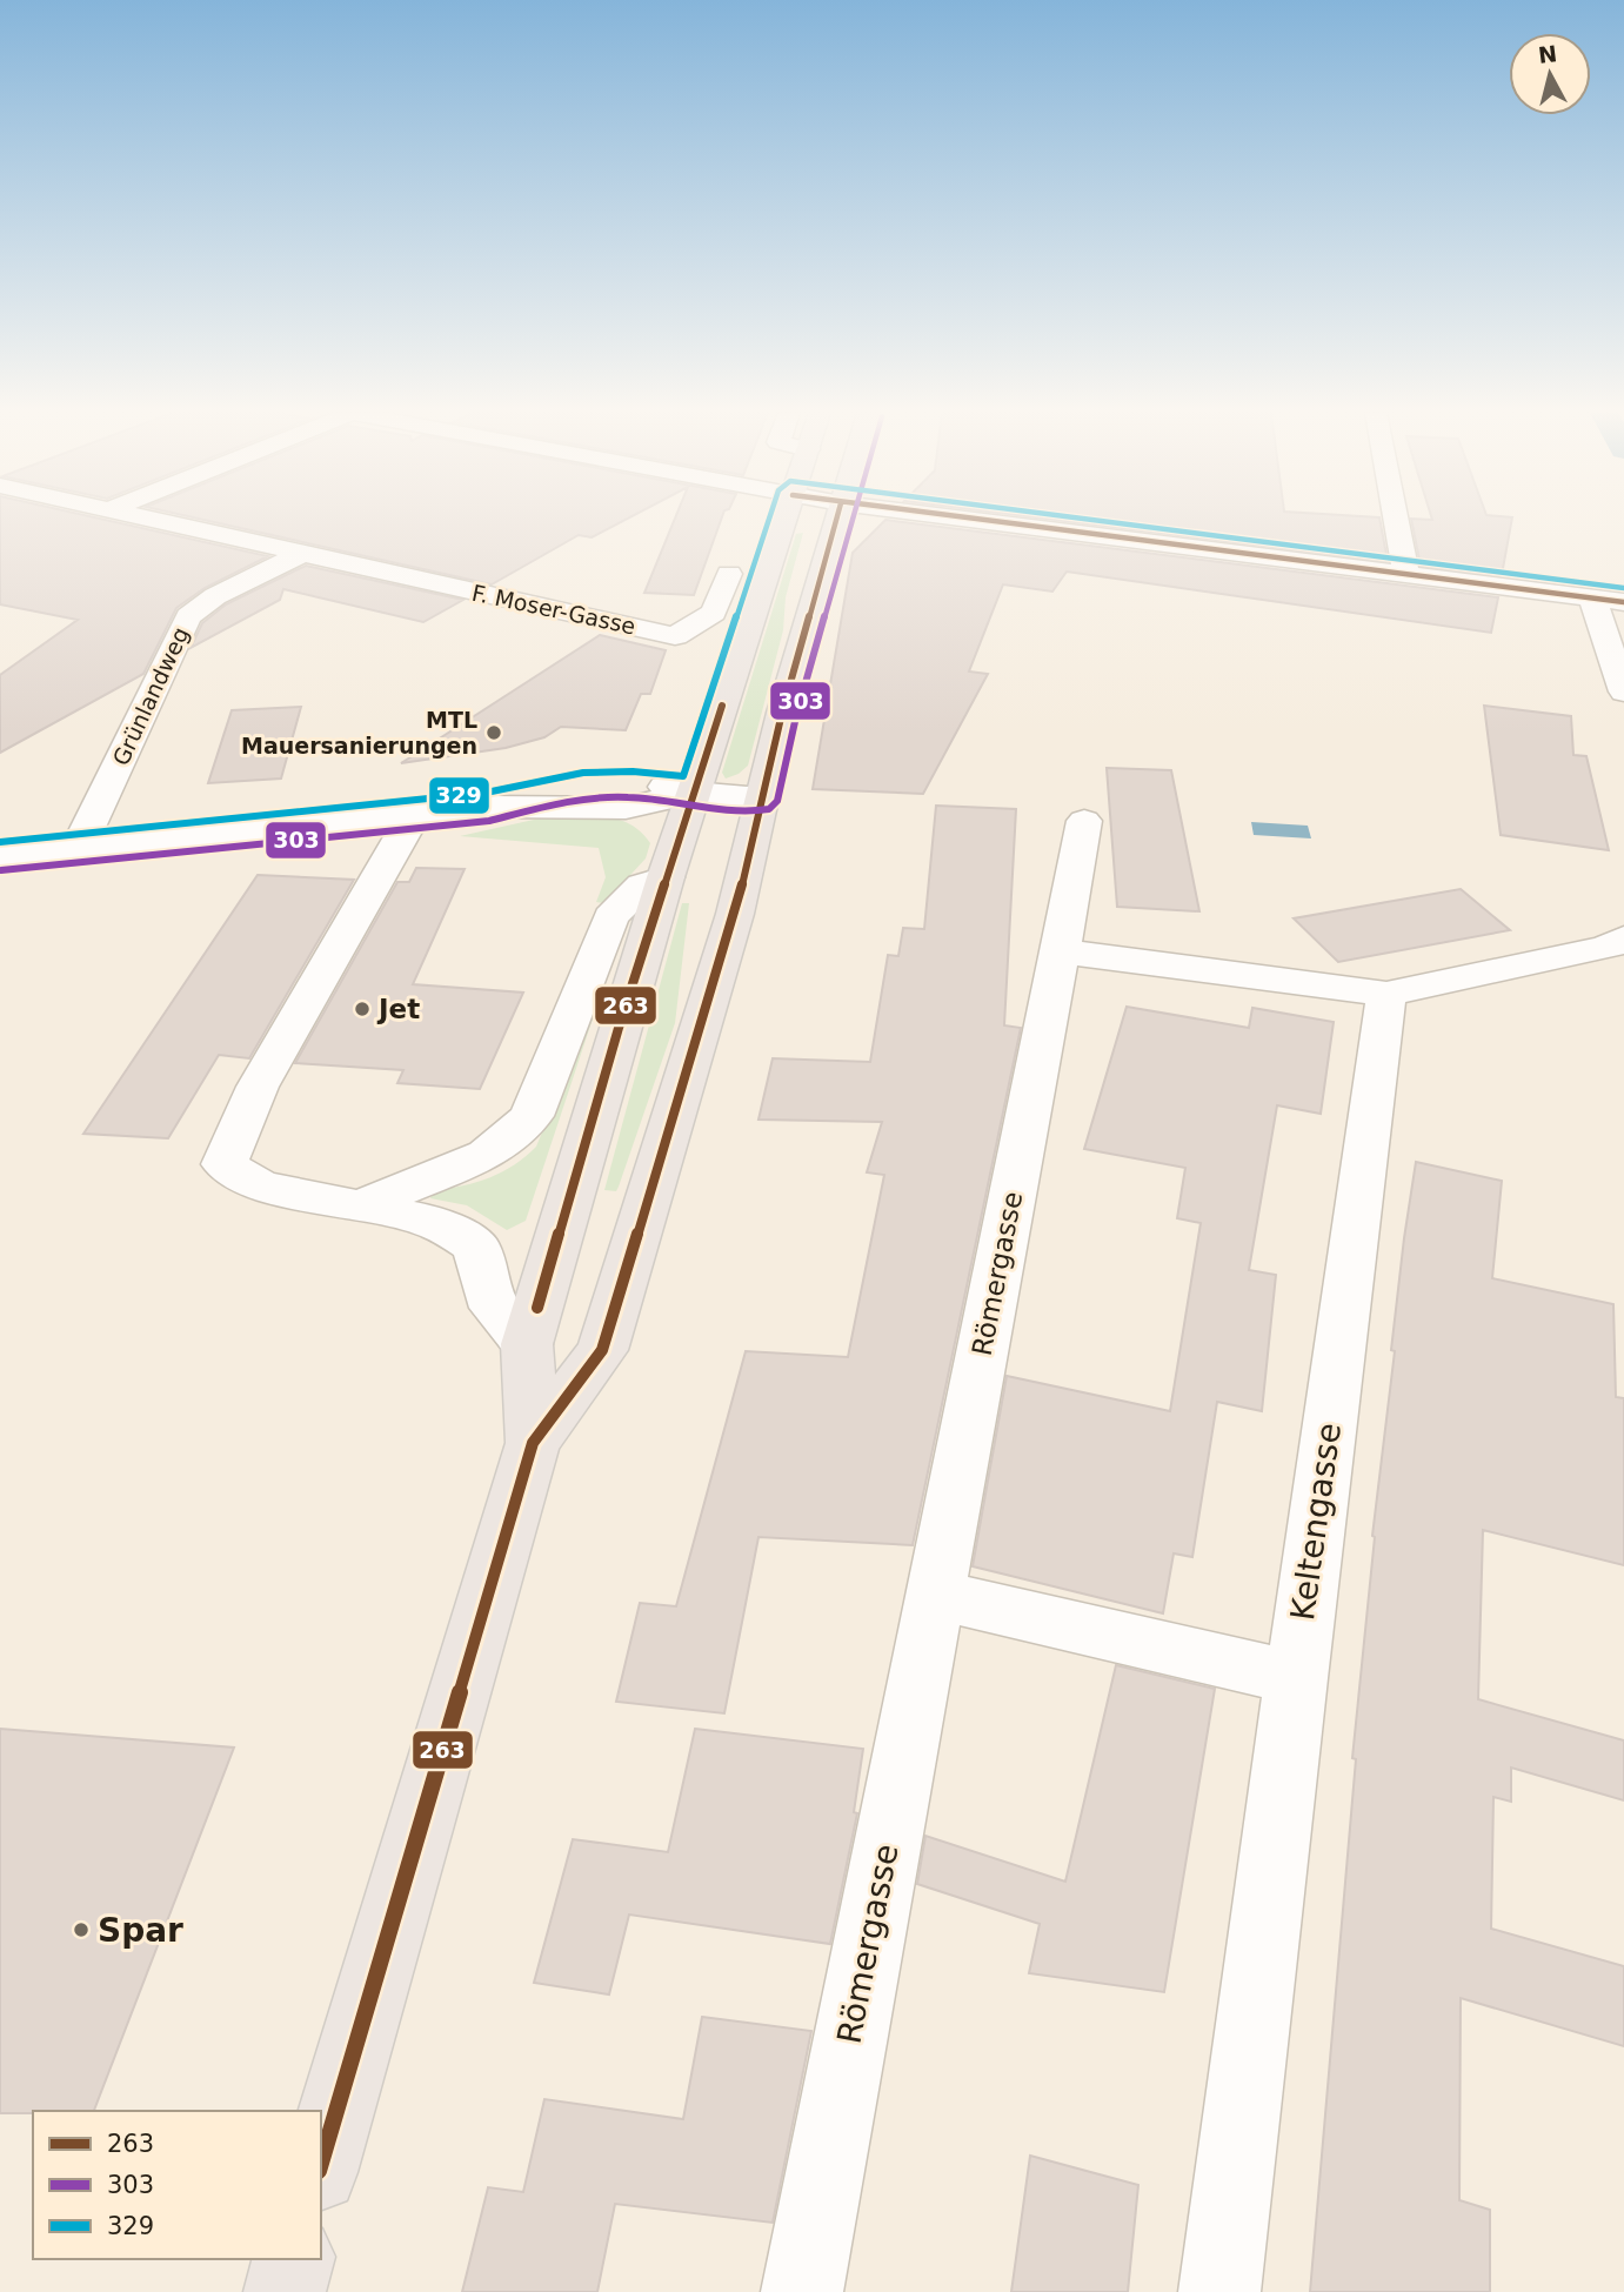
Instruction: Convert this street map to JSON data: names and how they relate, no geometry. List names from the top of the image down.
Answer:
{
  "streets": {
    "street": [
      "F. Moser-Gasse",
      "Grünlandweg",
      "Römergasse",
      "Keltengasse"
    ]
  },
  "crossings": [
    ["F. Moser-Gasse", "Grünlandweg"]
  ],
  "places": ["MTL Mauersanierungen", "Jet", "Spar"],
  "lines": ["transit line 263", "transit line 303", "transit line 329"],
  "legend": ["263", "303", "329"],
  "north": "top"
}
